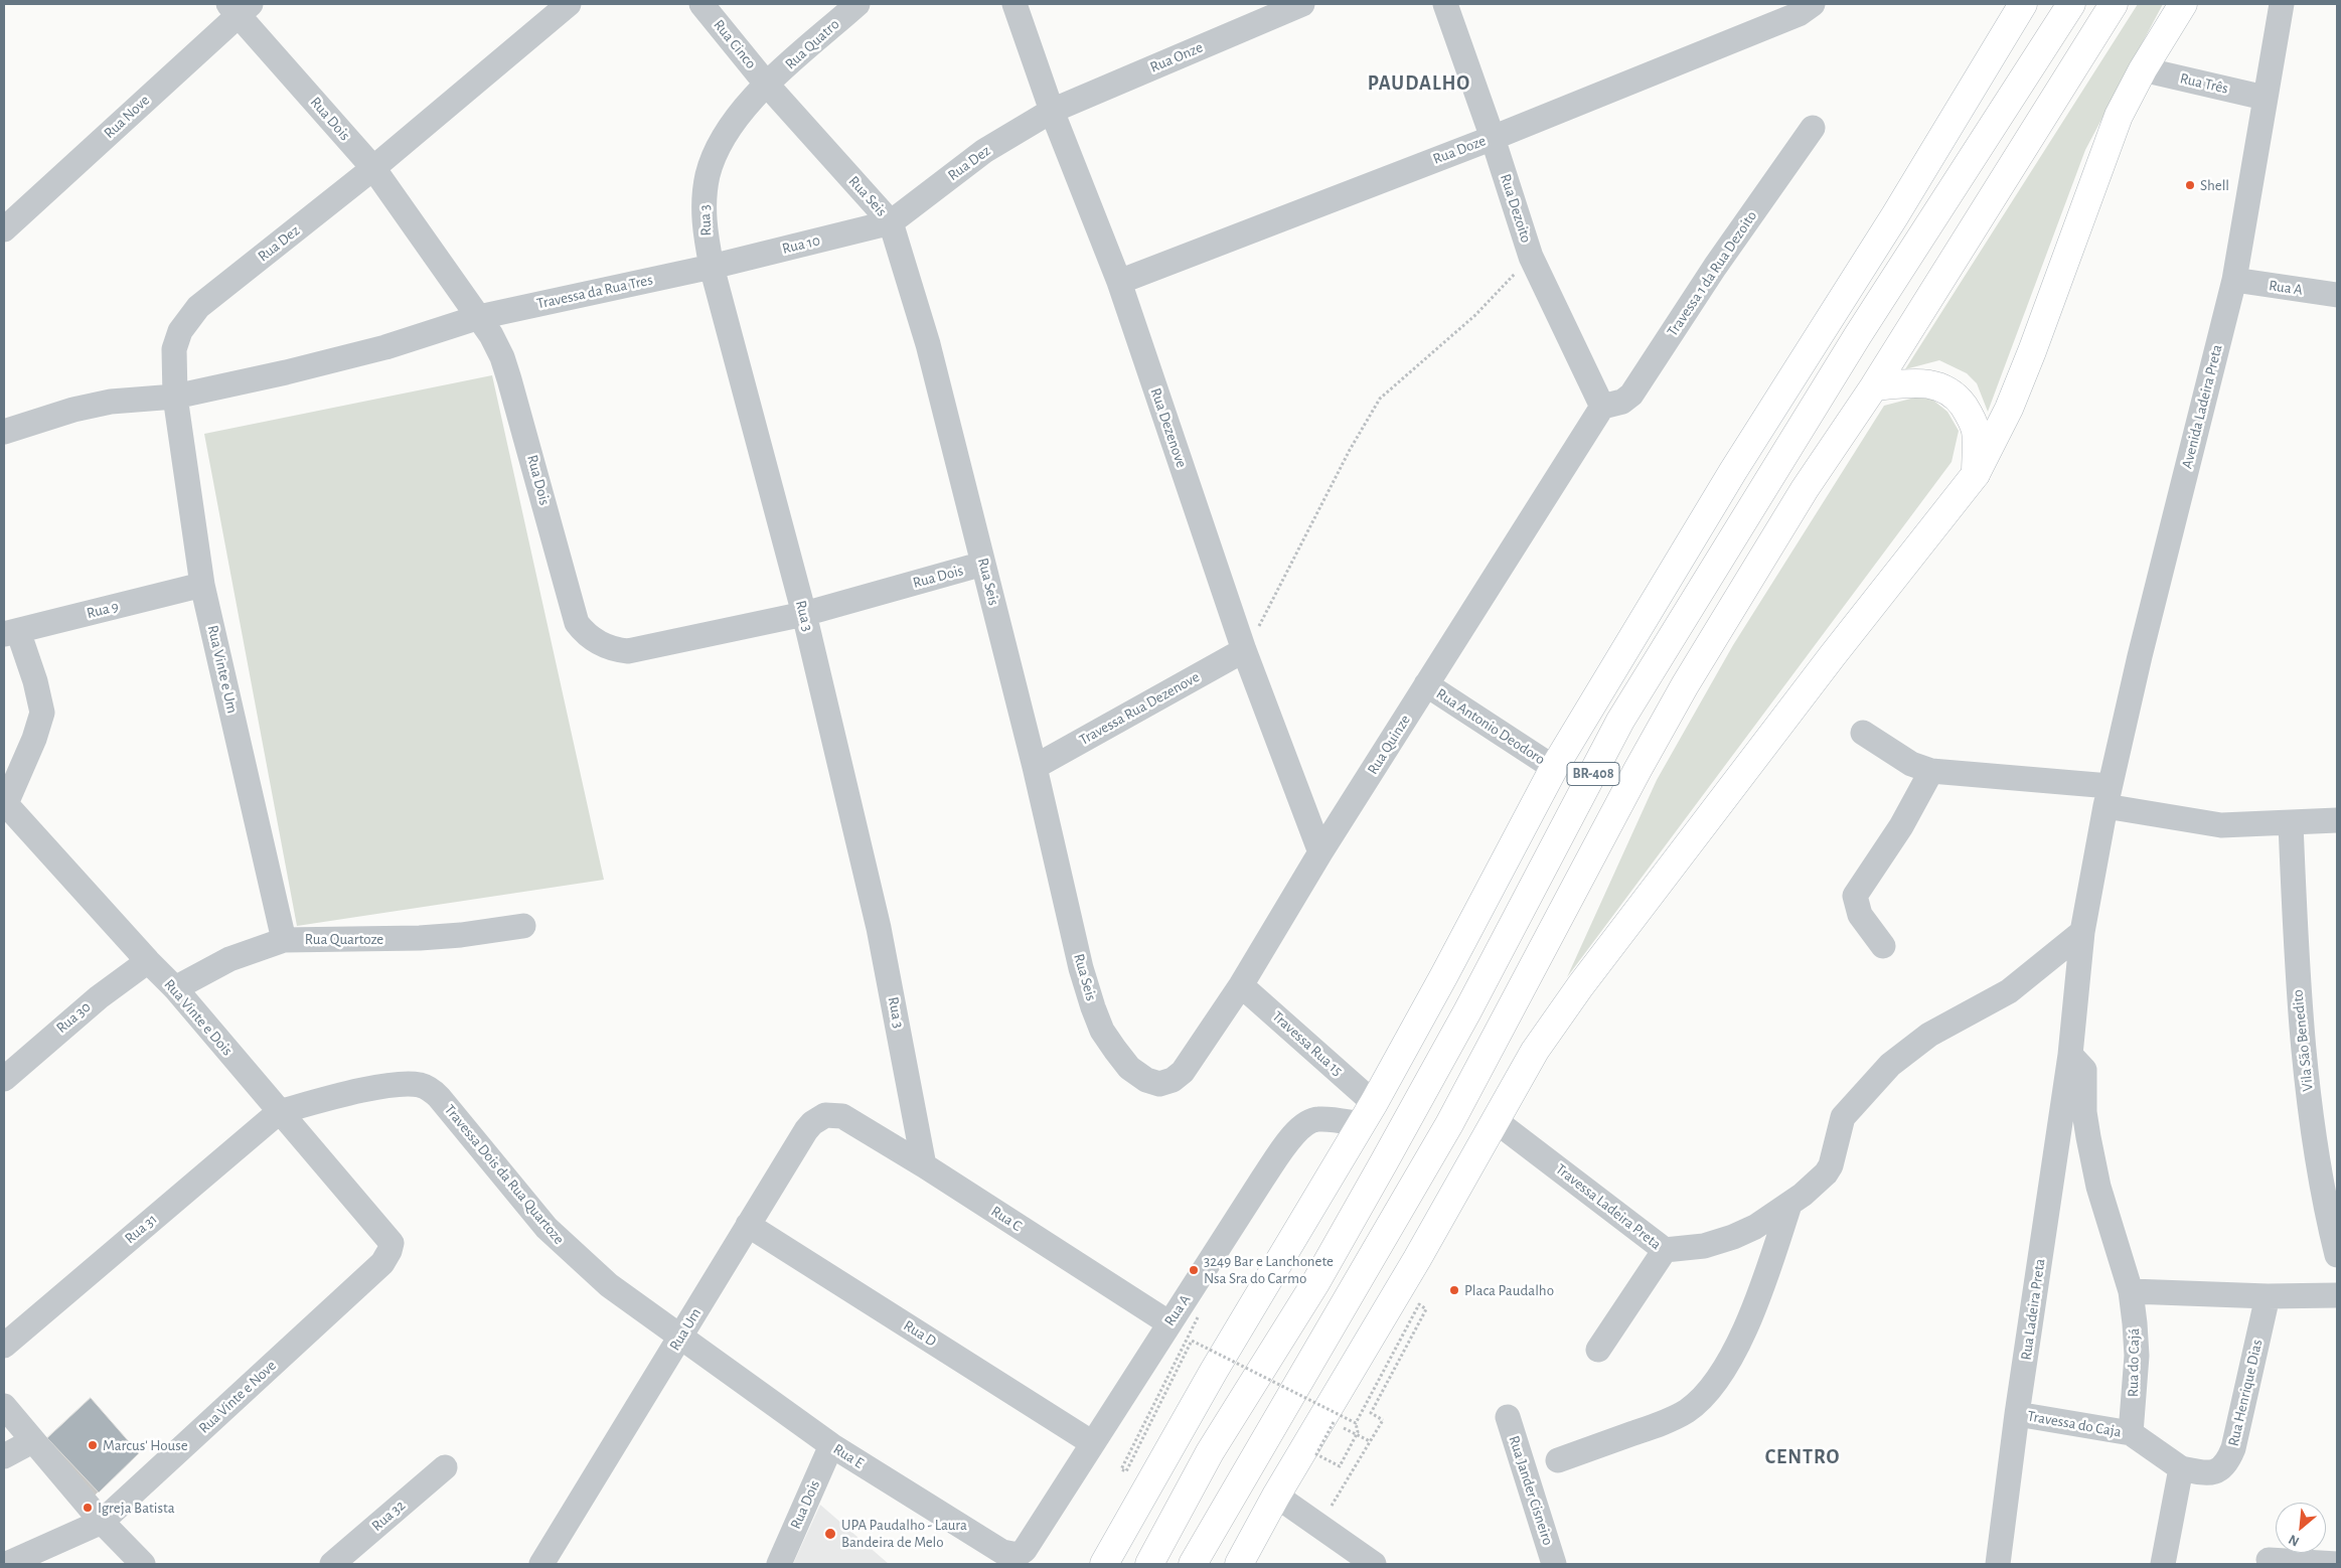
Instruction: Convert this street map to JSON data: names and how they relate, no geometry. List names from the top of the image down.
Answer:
{
  "streets": {
    "main road": ["BR-408"],
    "street": [
      "Rua Cinco",
      "Rua Quatro",
      "Rua Onze",
      "Rua Três",
      "Rua Nove",
      "Rua Dois",
      "Rua Doze",
      "Rua Dez",
      "Rua Seis",
      "Rua Dezoito",
      "Rua 3",
      "Rua 10",
      "Travessa 1 da Rua Dezoito",
      "Rua A",
      "Travessa da Rua Tres",
      "Avenida Ladeira Preta",
      "Rua Dezenove",
      "Rua 9",
      "Rua Vinte e Um",
      "Travessa Rua Dezenove",
      "Rua Antonio Deodoro",
      "Rua Quinze",
      "Rua Quartoze",
      "Rua 30",
      "Rua Vinte e Dois",
      "Vila São Benedito",
      "Travessa Rua 15",
      "Travessa Dois da Rua Quartoze",
      "Travessa Ladeira Preta",
      "Rua C",
      "Rua 31",
      "Rua Ladeira Preta",
      "Rua Um",
      "Rua D",
      "Rua do Cajá",
      "Rua Henrique Dias",
      "Rua Vinte e Nove",
      "Travessa do Caja",
      "Rua E",
      "Rua Jander Cisneiro",
      "Rua 32"
    ]
  },
  "crossings": [
    ["Rua Cinco", "Rua Quatro"],
    ["Rua Cinco", "Rua Seis"],
    ["Rua Cinco", "Rua 3"],
    ["Rua Quatro", "Rua Seis"],
    ["Rua Quatro", "Rua 3"],
    ["Rua Onze", "Rua Dez"],
    ["Rua Onze", "Rua Dezenove"],
    ["Rua Três", "Avenida Ladeira Preta"],
    ["Rua Nove", "Rua Dois"],
    ["Rua Dois", "Rua Dez"],
    ["Rua Dois", "Rua Seis"],
    ["Rua Dois", "Rua 3"],
    ["Rua Dois", "Travessa da Rua Tres"],
    ["Rua Dois", "Rua E"],
    ["Rua Doze", "Rua Dezoito"],
    ["Rua Doze", "Rua Dezenove"],
    ["Rua Dez", "Rua Seis"],
    ["Rua Dez", "Rua 10"],
    ["Rua Dez", "Travessa da Rua Tres"],
    ["Rua Dez", "Rua Dezenove"],
    ["Rua Dez", "Rua Vinte e Um"],
    ["Rua Seis", "Rua 3"],
    ["Rua Seis", "Rua 10"],
    ["Rua Seis", "Travessa Rua Dezenove"],
    ["Rua Seis", "Rua Quinze"],
    ["Rua Dezoito", "Travessa 1 da Rua Dezoito"],
    ["Rua Dezoito", "Rua Quinze"],
    ["Rua 3", "Rua 10"],
    ["Rua 3", "Travessa da Rua Tres"],
    ["Rua 3", "Rua C"],
    ["Rua 10", "Travessa da Rua Tres"],
    ["Travessa 1 da Rua Dezoito", "Rua Quinze"],
    ["Rua A", "Avenida Ladeira Preta"],
    ["Rua A", "Travessa Rua 15"],
    ["Rua A", "Rua C"],
    ["Rua A", "Rua D"],
    ["Rua A", "Rua E"],
    ["Travessa da Rua Tres", "Rua Vinte e Um"],
    ["Rua Dezenove", "Travessa Rua Dezenove"],
    ["Rua Dezenove", "Rua Quinze"],
    ["Rua 9", "Rua Vinte e Um"],
    ["Rua Vinte e Um", "Rua Quartoze"],
    ["Rua Antonio Deodoro", "Rua Quinze"],
    ["Rua Quinze", "Travessa Rua 15"],
    ["Rua Quartoze", "Rua Vinte e Dois"],
    ["Rua 30", "Rua Vinte e Dois"],
    ["Rua Vinte e Dois", "Travessa Dois da Rua Quartoze"],
    ["Rua Vinte e Dois", "Rua 31"],
    ["Rua Vinte e Dois", "Rua Vinte e Nove"],
    ["Travessa Dois da Rua Quartoze", "Rua 31"],
    ["Travessa Dois da Rua Quartoze", "Rua Um"],
    ["Travessa Dois da Rua Quartoze", "Rua E"],
    ["Travessa Ladeira Preta", "Rua Ladeira Preta"],
    ["Rua C", "Rua Um"],
    ["Rua Ladeira Preta", "Travessa do Caja"],
    ["Rua Um", "Rua D"],
    ["Rua Um", "Rua E"],
    ["Rua do Cajá", "Travessa do Caja"],
    ["Rua Henrique Dias", "Travessa do Caja"]
  ],
  "districts": ["PAUDALHO", "CENTRO"],
  "places": [
    "Shell",
    "3249 Bar e Lanchonete Nsa Sra do Carmo",
    "Placa Paudalho",
    "Marcus' House",
    "Igreja Batista",
    "UPA Paudalho - Laura Bandeira de Melo"
  ],
  "north": "bottom left"
}
